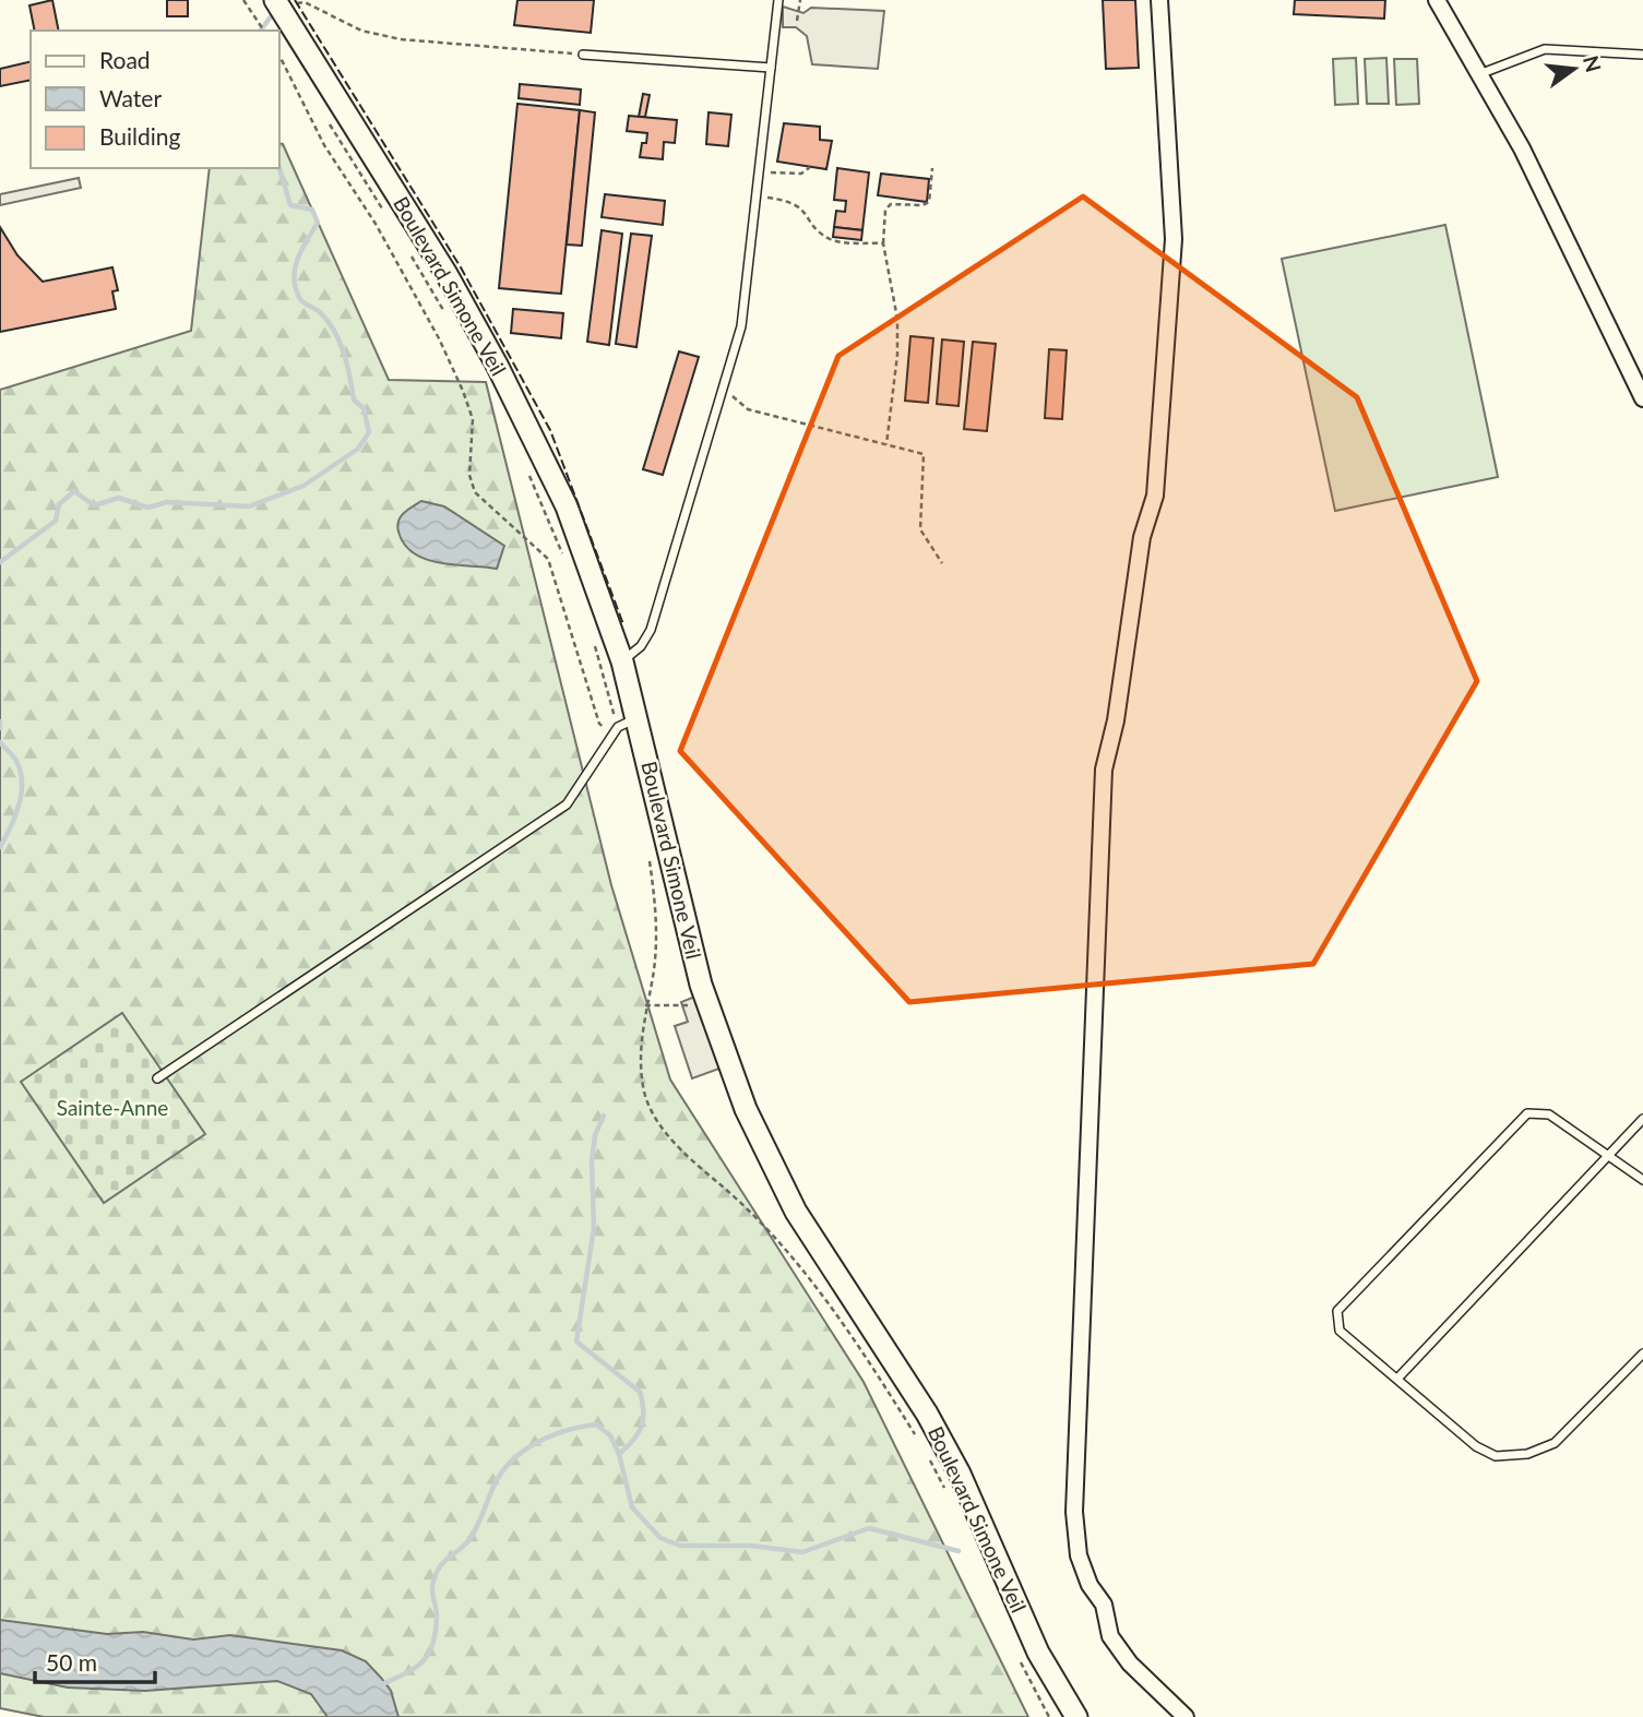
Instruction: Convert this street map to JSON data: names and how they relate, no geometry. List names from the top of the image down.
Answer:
{
  "streets": {
    "main road": ["Boulevard Simone Veil"]
  },
  "parks": ["Sainte-Anne"],
  "legend": ["Road", "Water", "Building"],
  "scale_bar": "50 m",
  "north": "right"
}
